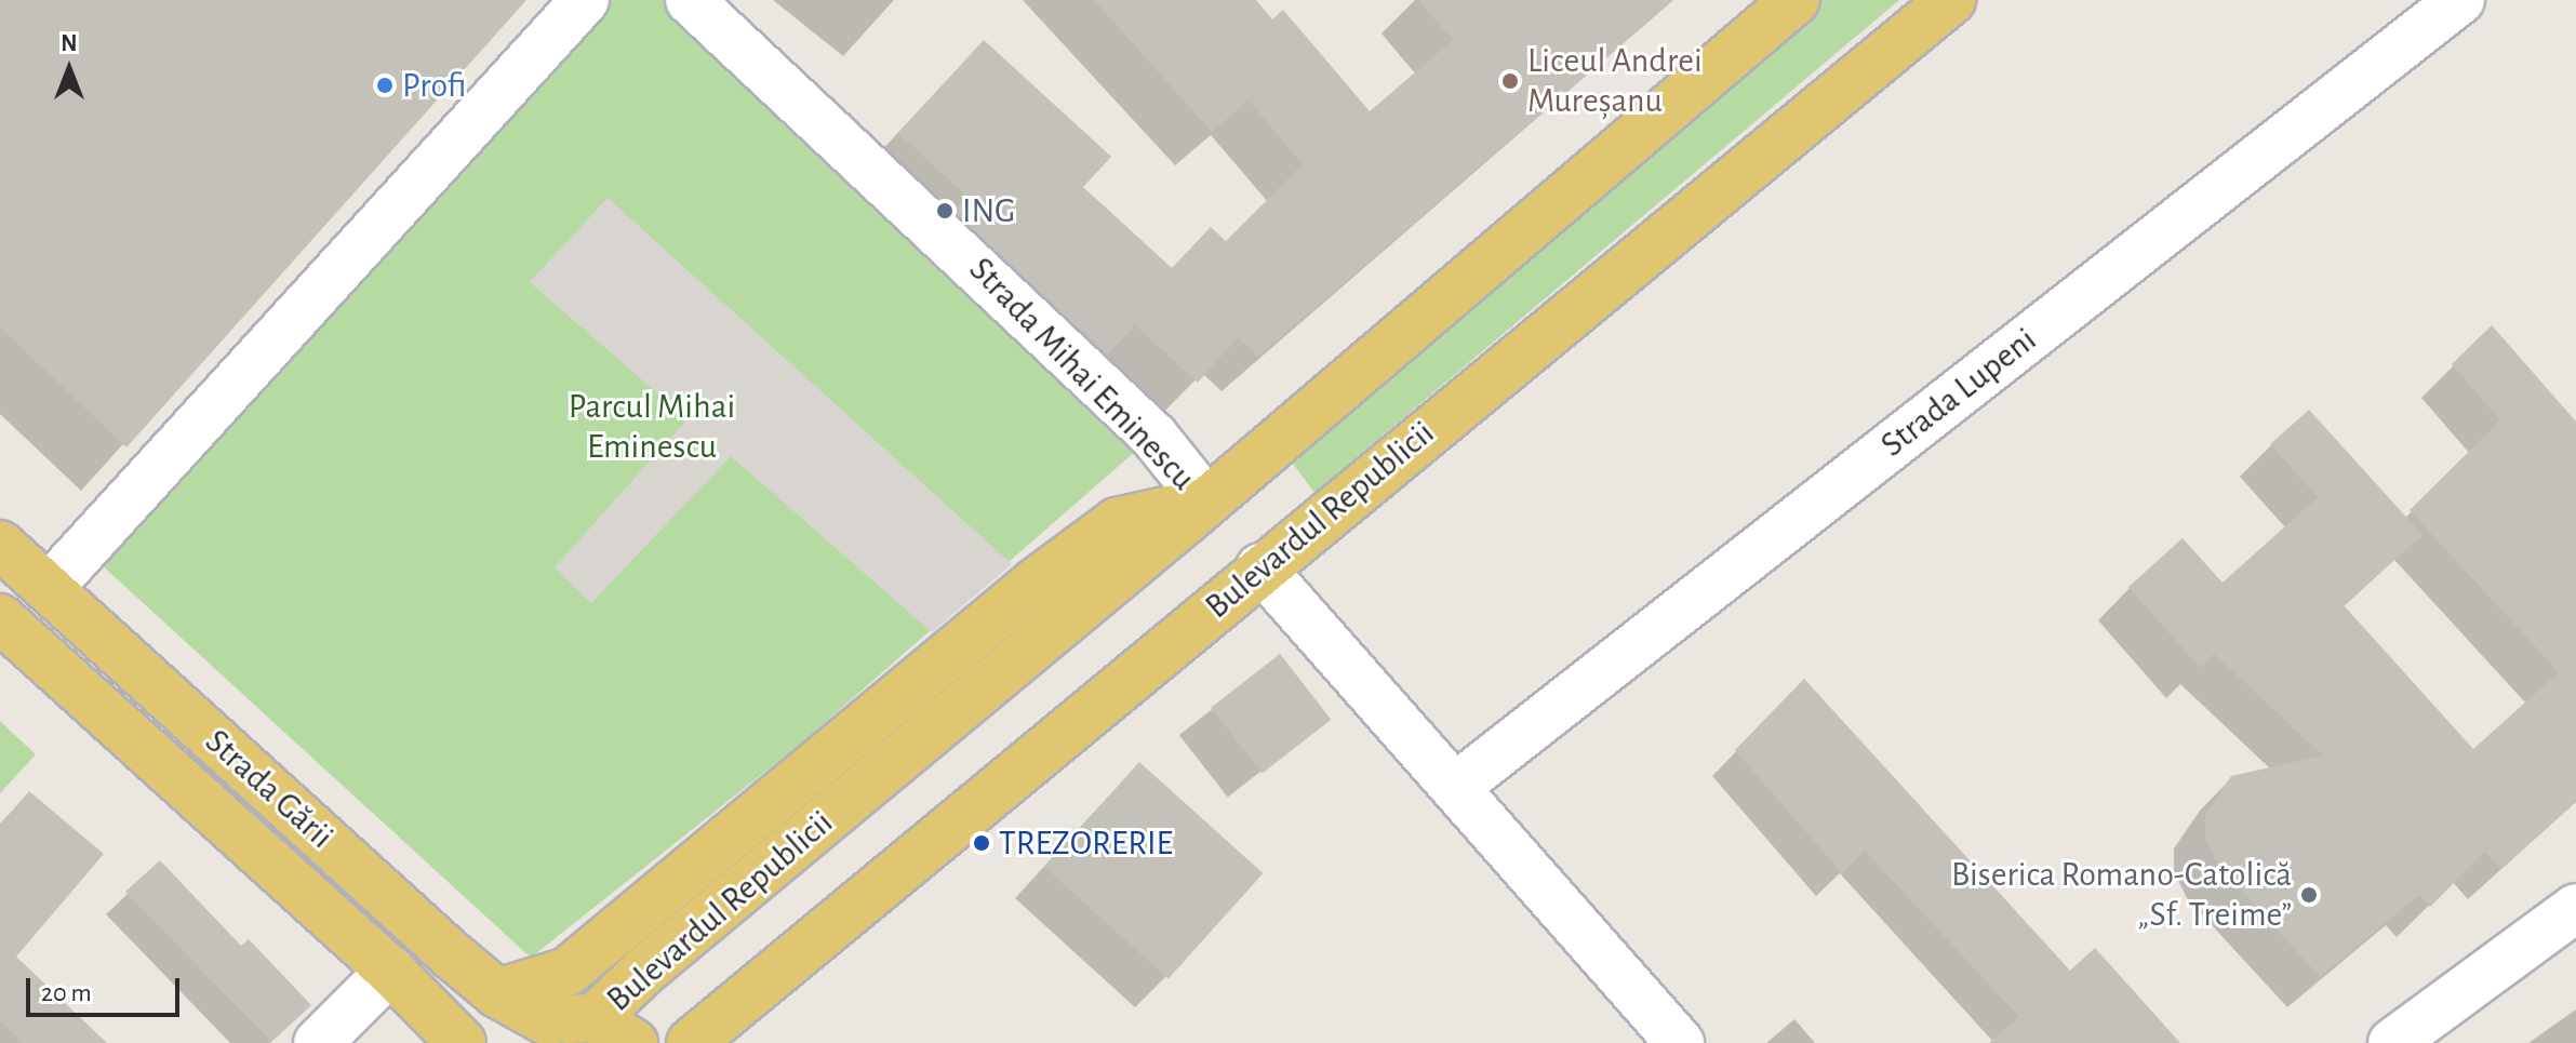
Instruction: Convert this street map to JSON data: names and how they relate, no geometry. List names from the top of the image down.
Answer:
{
  "streets": {
    "main road": ["Bulevardul Republicii", "Strada Gării"],
    "street": ["Strada Mihai Eminescu", "Strada Lupeni"]
  },
  "crossings": [
    ["Strada Mihai Eminescu", "Bulevardul Republicii"]
  ],
  "parks": ["Parcul Mihai Eminescu"],
  "places": [
    "Liceul Andrei Mureșanu",
    "Profi",
    "ING",
    "TREZORERIE",
    "Biserica Romano-Catolică „Sf. Treime”"
  ],
  "scale_bar": "20 m",
  "north": "top"
}
